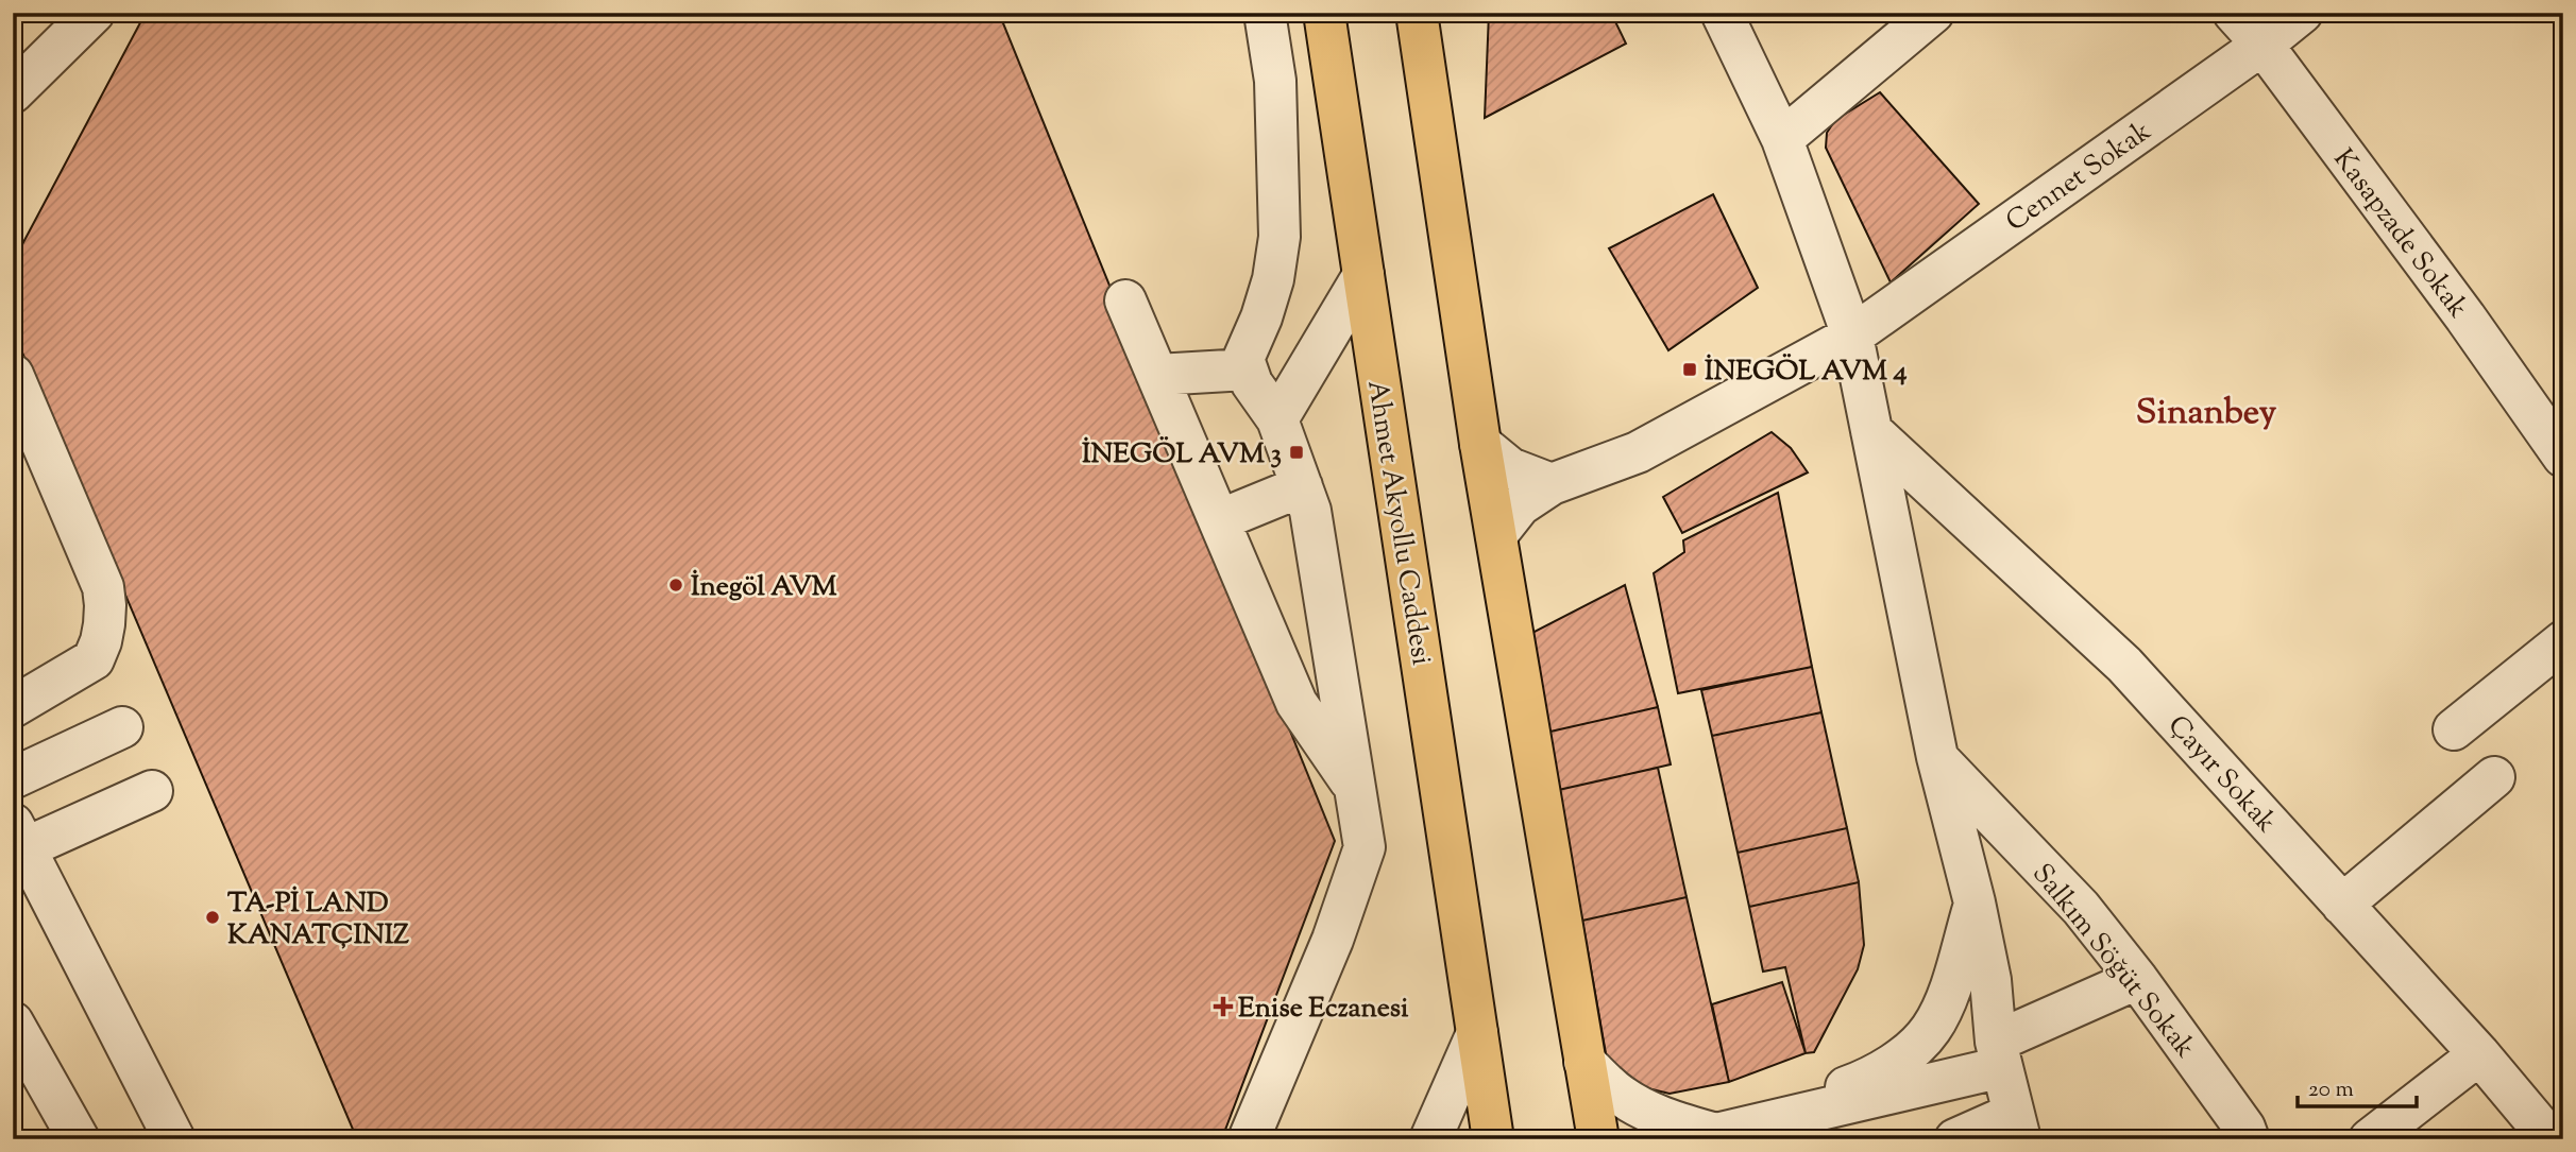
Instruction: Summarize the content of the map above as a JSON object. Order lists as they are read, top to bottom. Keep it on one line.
{"streets":{"main road":["Ahmet Akyollu Caddesi"],"street":["Cennet Sokak","Kasapzade Sokak","Çayır Sokak","Salkım Söğüt Sokak"]},"crossings":[["Cennet Sokak","Kasapzade Sokak"]],"districts":["Sinanbey"],"places":{"transit":["İNEGÖL AVM 4","İNEGÖL AVM 3"],"other":["İnegöl AVM","TA-Pİ LAND KANATÇINIZ"],"health":["Enise Eczanesi"]},"scale_bar":"20 m"}
